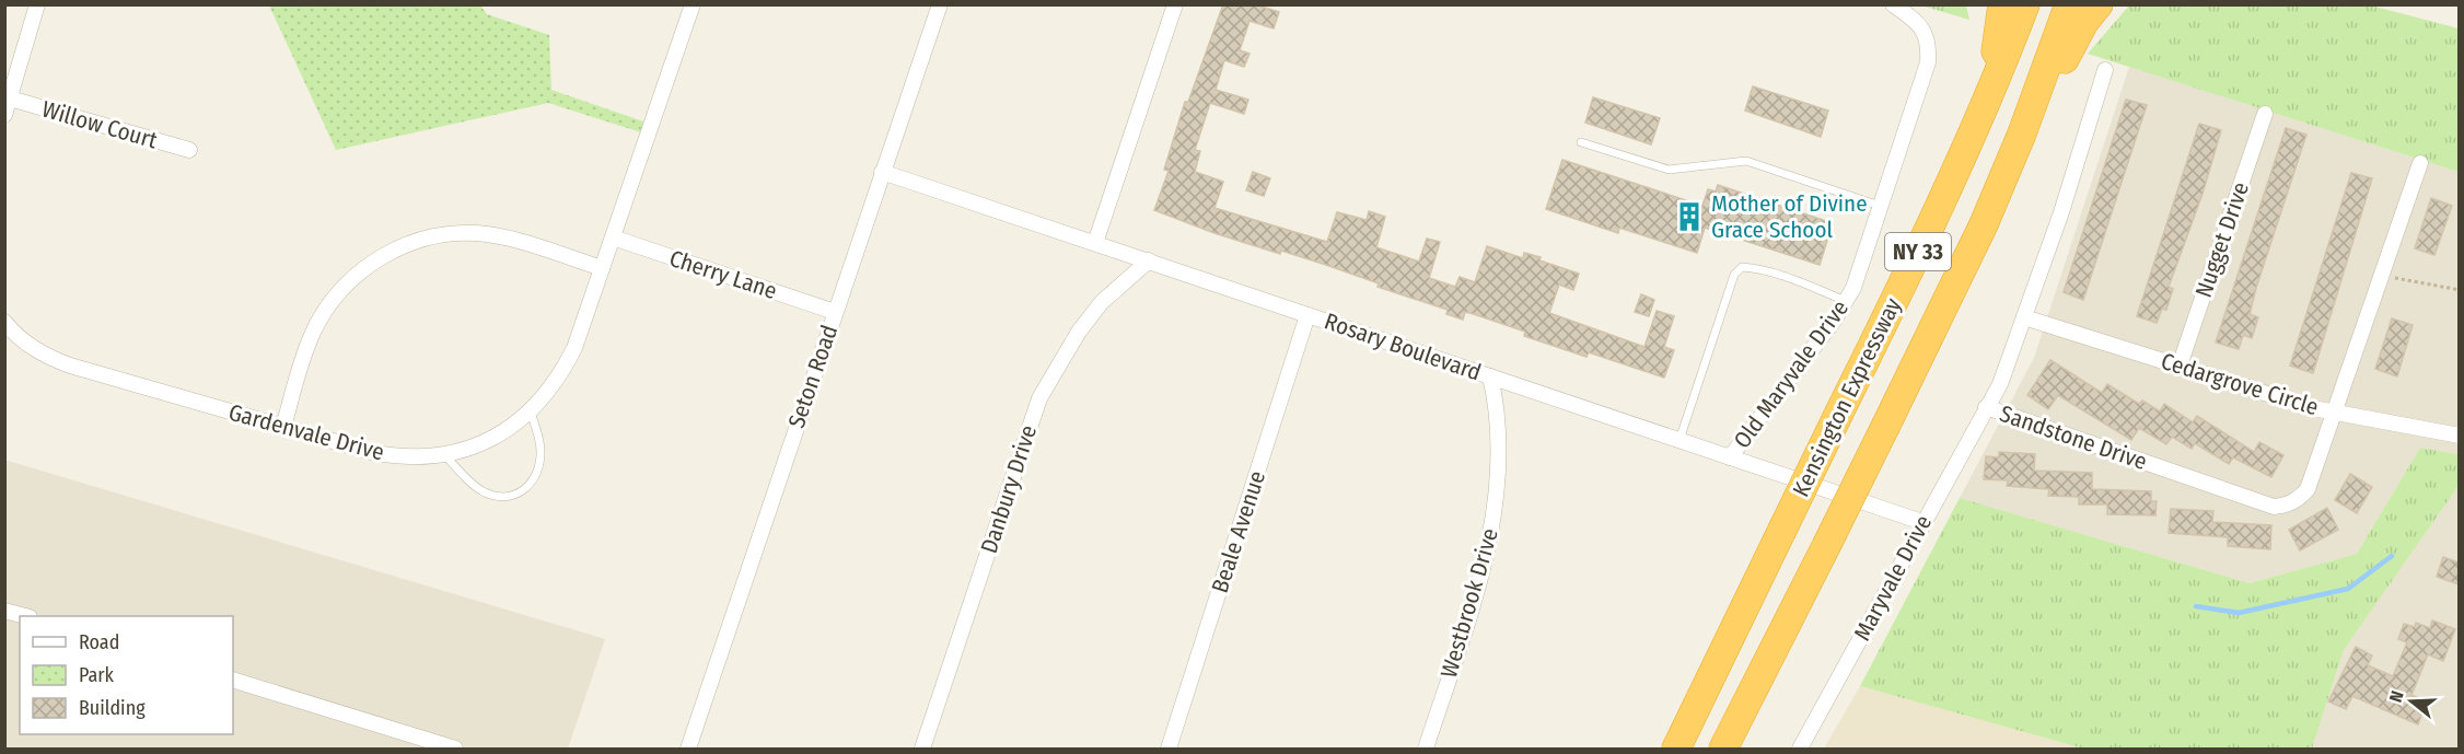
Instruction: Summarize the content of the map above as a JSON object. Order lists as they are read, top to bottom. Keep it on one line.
{"streets":{"highway":["NY 33","Kensington Expressway"],"street":["Willow Court","Nugget Drive","Cherry Lane","Rosary Boulevard","Old Maryvale Drive","Seton Road","Cedargrove Circle","Gardenvale Drive","Sandstone Drive","Danbury Drive","Beale Avenue","Maryvale Drive","Westbrook Drive"]},"crossings":[["Nugget Drive","Cedargrove Circle"],["Cherry Lane","Seton Road"],["Cherry Lane","Gardenvale Drive"],["Rosary Boulevard","Old Maryvale Drive"],["Rosary Boulevard","Seton Road"],["Rosary Boulevard","Danbury Drive"],["Rosary Boulevard","Beale Avenue"],["Rosary Boulevard","Maryvale Drive"],["Rosary Boulevard","Westbrook Drive"],["Cedargrove Circle","Sandstone Drive"],["Sandstone Drive","Maryvale Drive"]],"places":{"building":["Mother of Divine Grace School"]},"legend":["Road","Park","Building"],"north":"left"}
